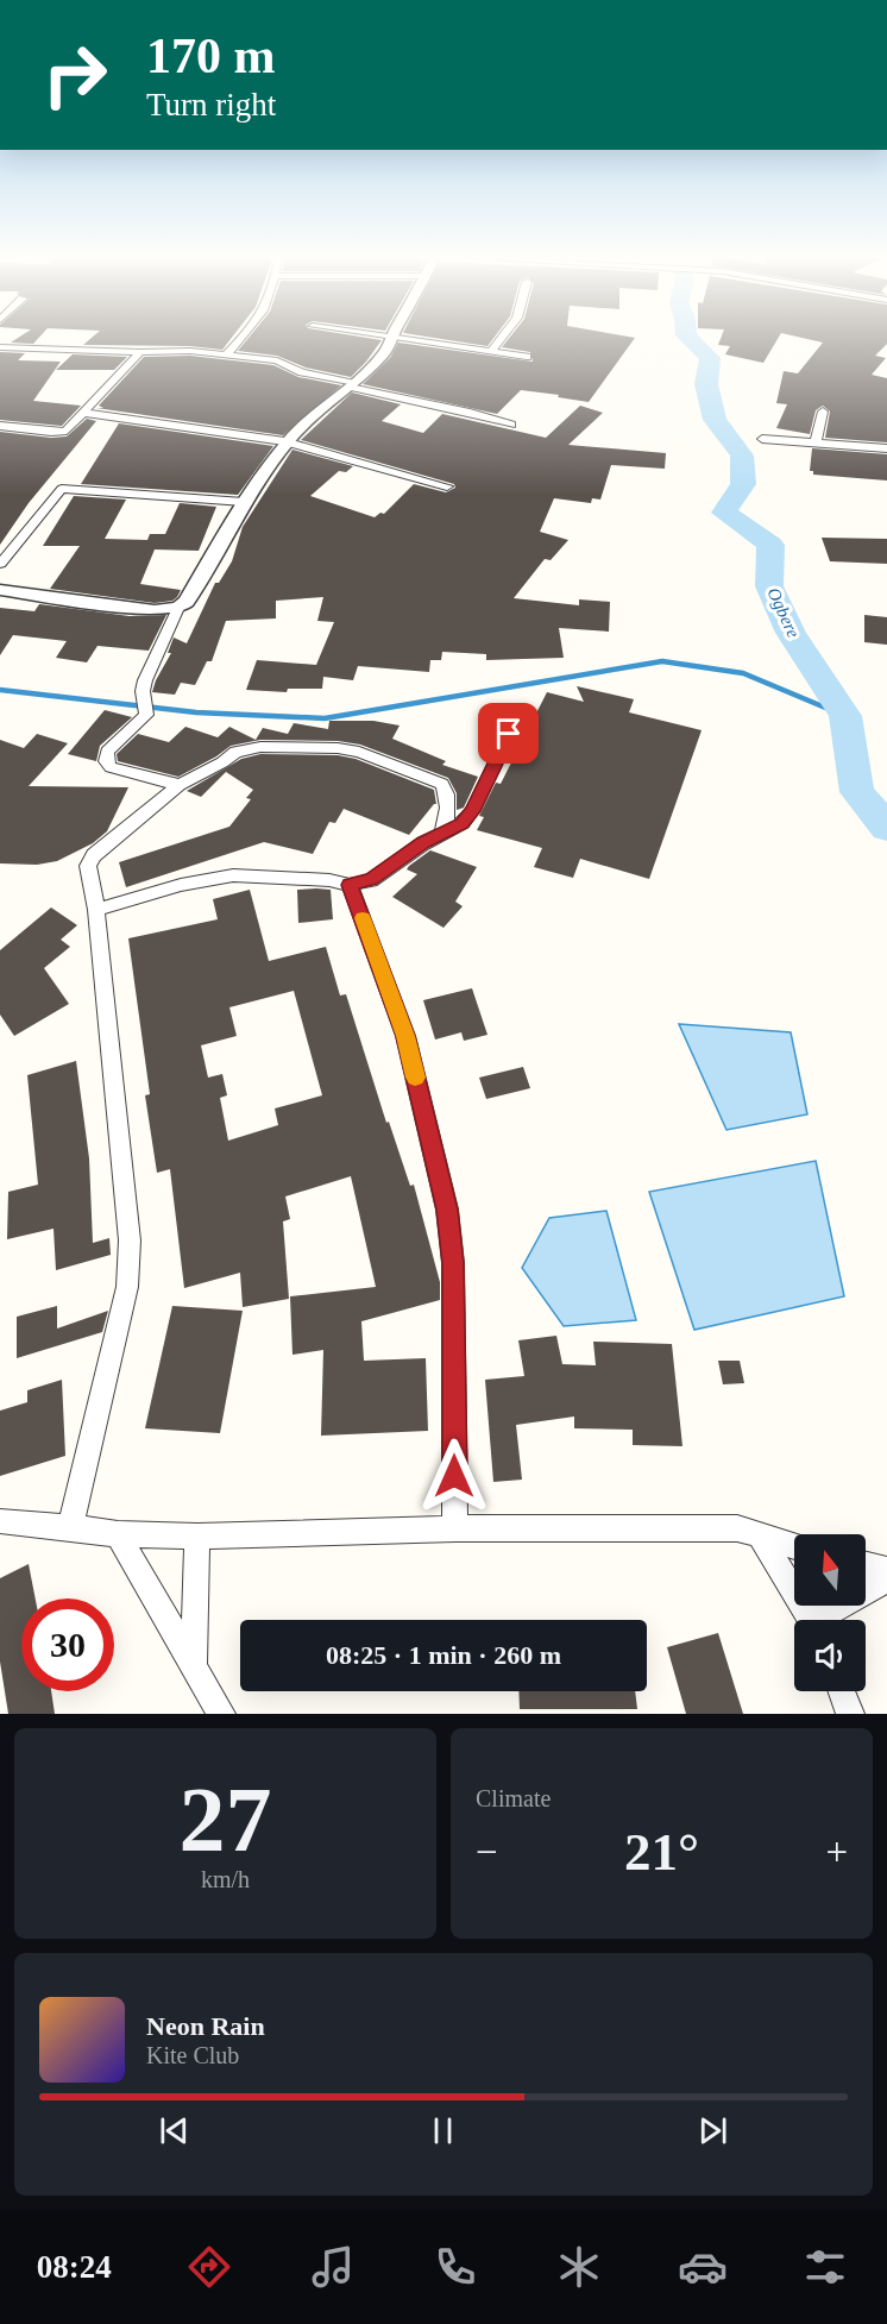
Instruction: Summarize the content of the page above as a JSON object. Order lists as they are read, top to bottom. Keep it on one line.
{"water":["Ogbere"],"north":"top","page":{"turn":["170 m","Turn right"],"limit":"30","trip":"08:25 · 1 min · 260 m","tile":[["27","km/h"],"Climate"],"heat":["−","21°","+"],"song":["Neon Rain","Kite Club"],"tabs":"08:24"}}
